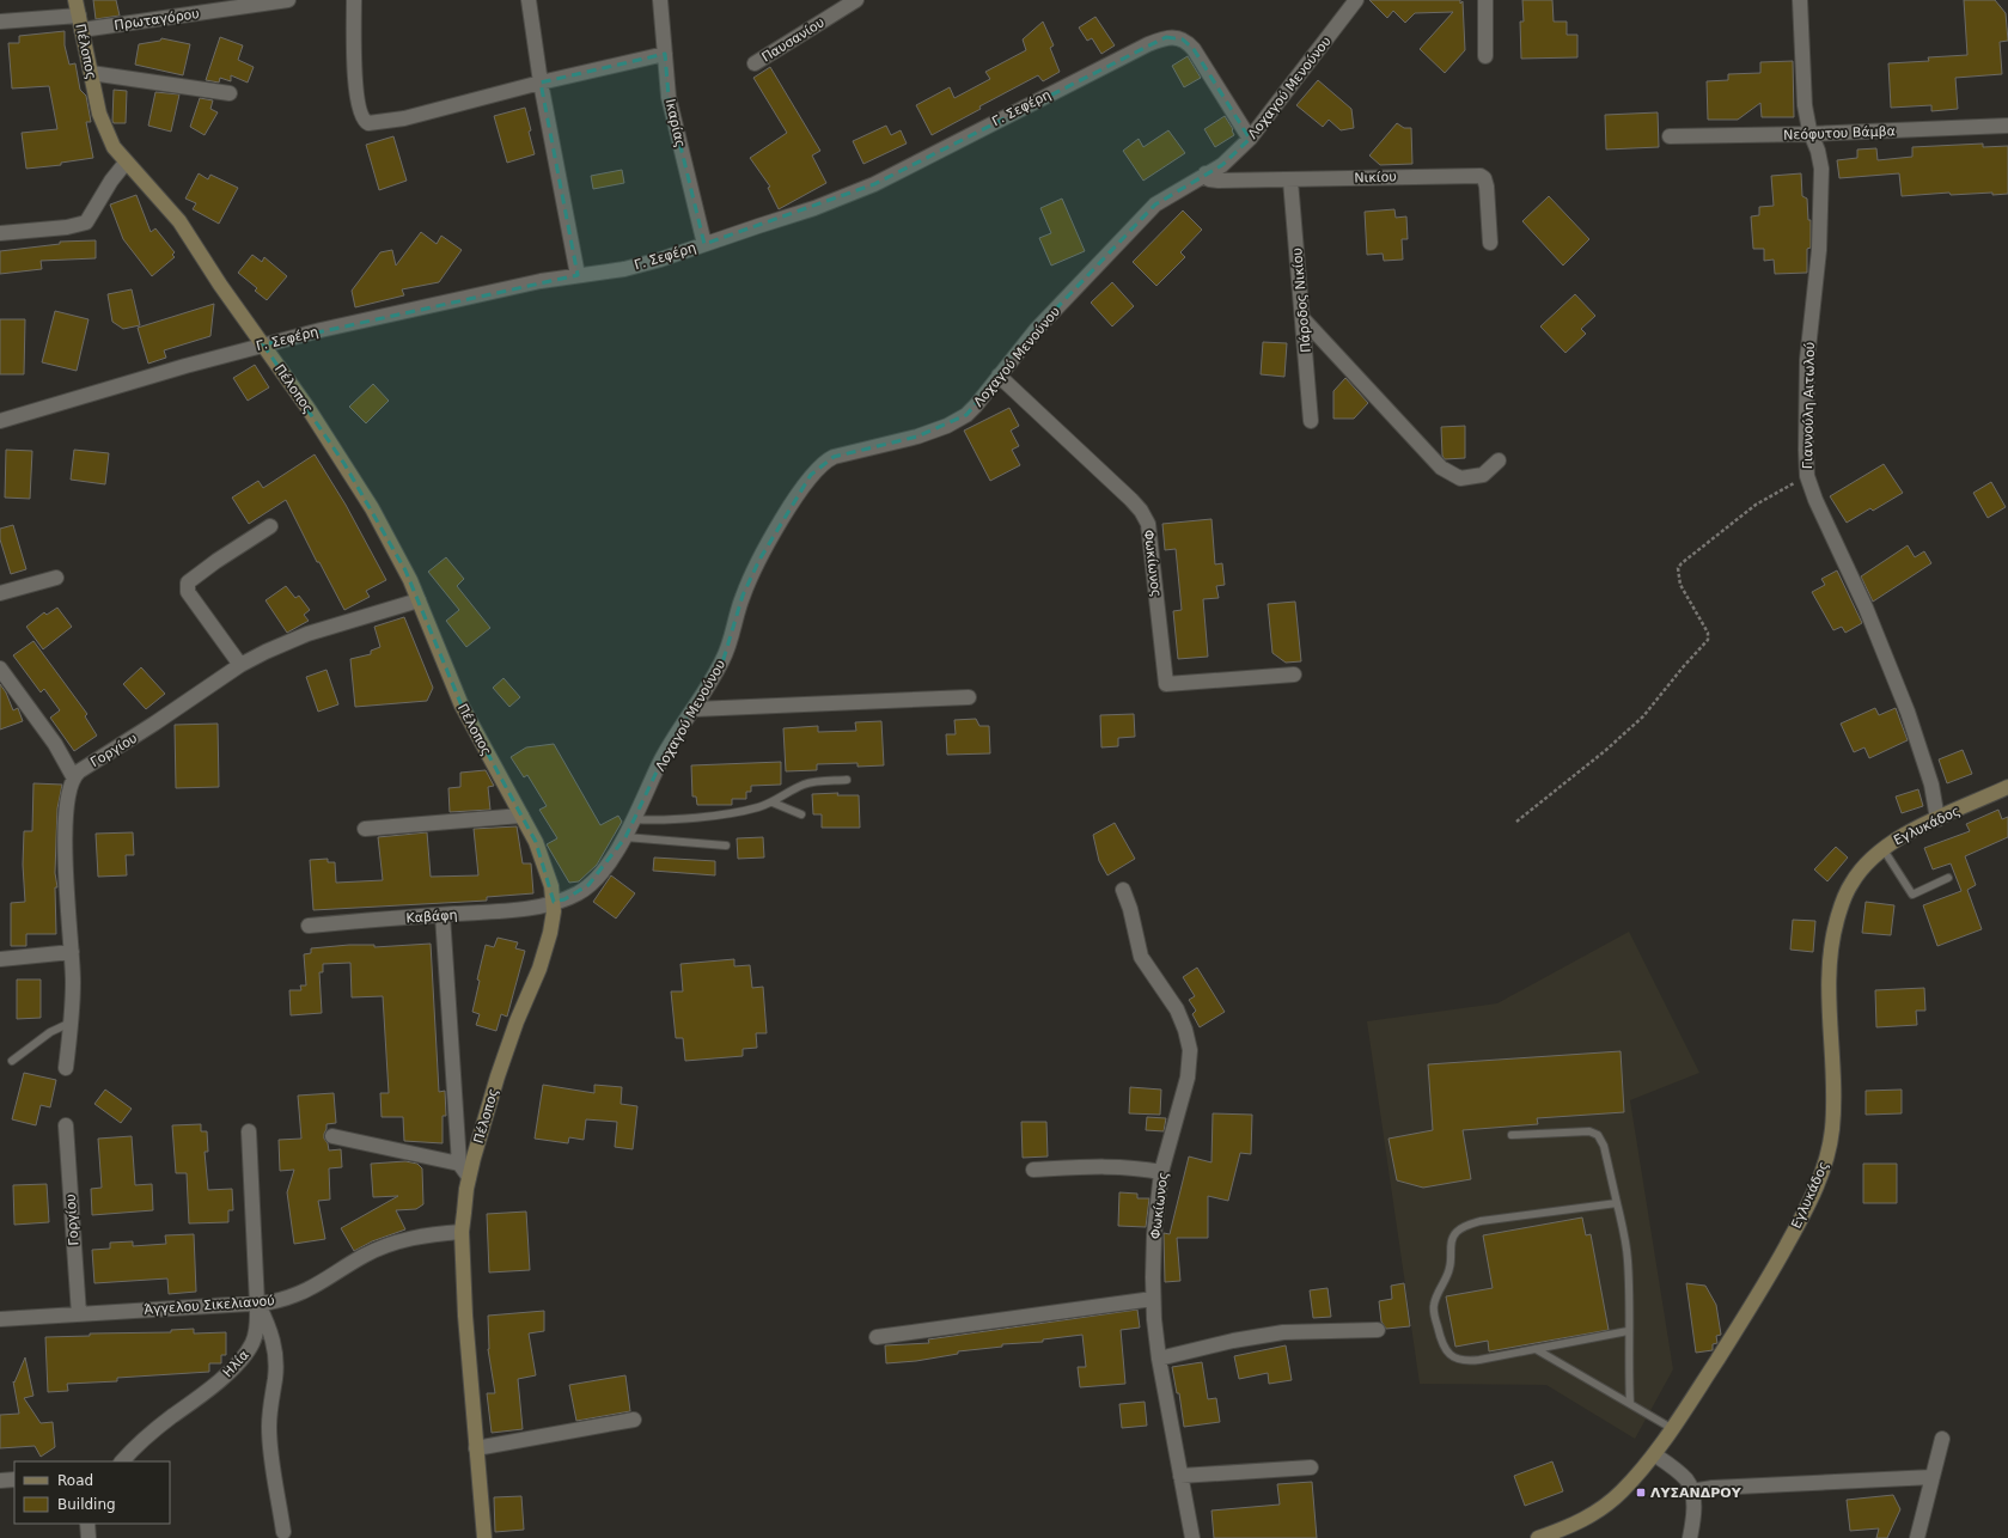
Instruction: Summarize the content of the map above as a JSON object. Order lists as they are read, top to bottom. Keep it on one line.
{"streets":{"street":["Πρωταγόρου","Παυσανίου","Πέλοπος","Λοχαγού Μενούνου","Γ. Σεφέρη","Ικαρίας","Νεόφυτου Βάμβα","Νικίου","Πάροδος Νικίου","Γιαννούλη Αιτωλού","Φωκίωνος","Γοργίου","Εγλυκάδος","Καβάφη","Άγγελου Σικελιανού","Ηλία"]},"crossings":[["Πρωταγόρου","Πέλοπος"],["Πέλοπος","Λοχαγού Μενούνου"],["Πέλοπος","Γ. Σεφέρη"],["Πέλοπος","Γοργίου"],["Πέλοπος","Καβάφη"],["Πέλοπος","Άγγελου Σικελιανού"],["Λοχαγού Μενούνου","Γ. Σεφέρη"],["Λοχαγού Μενούνου","Νικίου"],["Λοχαγού Μενούνου","Φωκίωνος"],["Λοχαγού Μενούνου","Καβάφη"],["Γ. Σεφέρη","Ικαρίας"],["Νεόφυτου Βάμβα","Γιαννούλη Αιτωλού"],["Νικίου","Πάροδος Νικίου"],["Γιαννούλη Αιτωλού","Εγλυκάδος"],["Γοργίου","Άγγελου Σικελιανού"],["Άγγελου Σικελιανού","Ηλία"]],"places":{"transit":["ΛΥΣΑΝΔΡΟΥ"]},"legend":["Road","Building"]}
